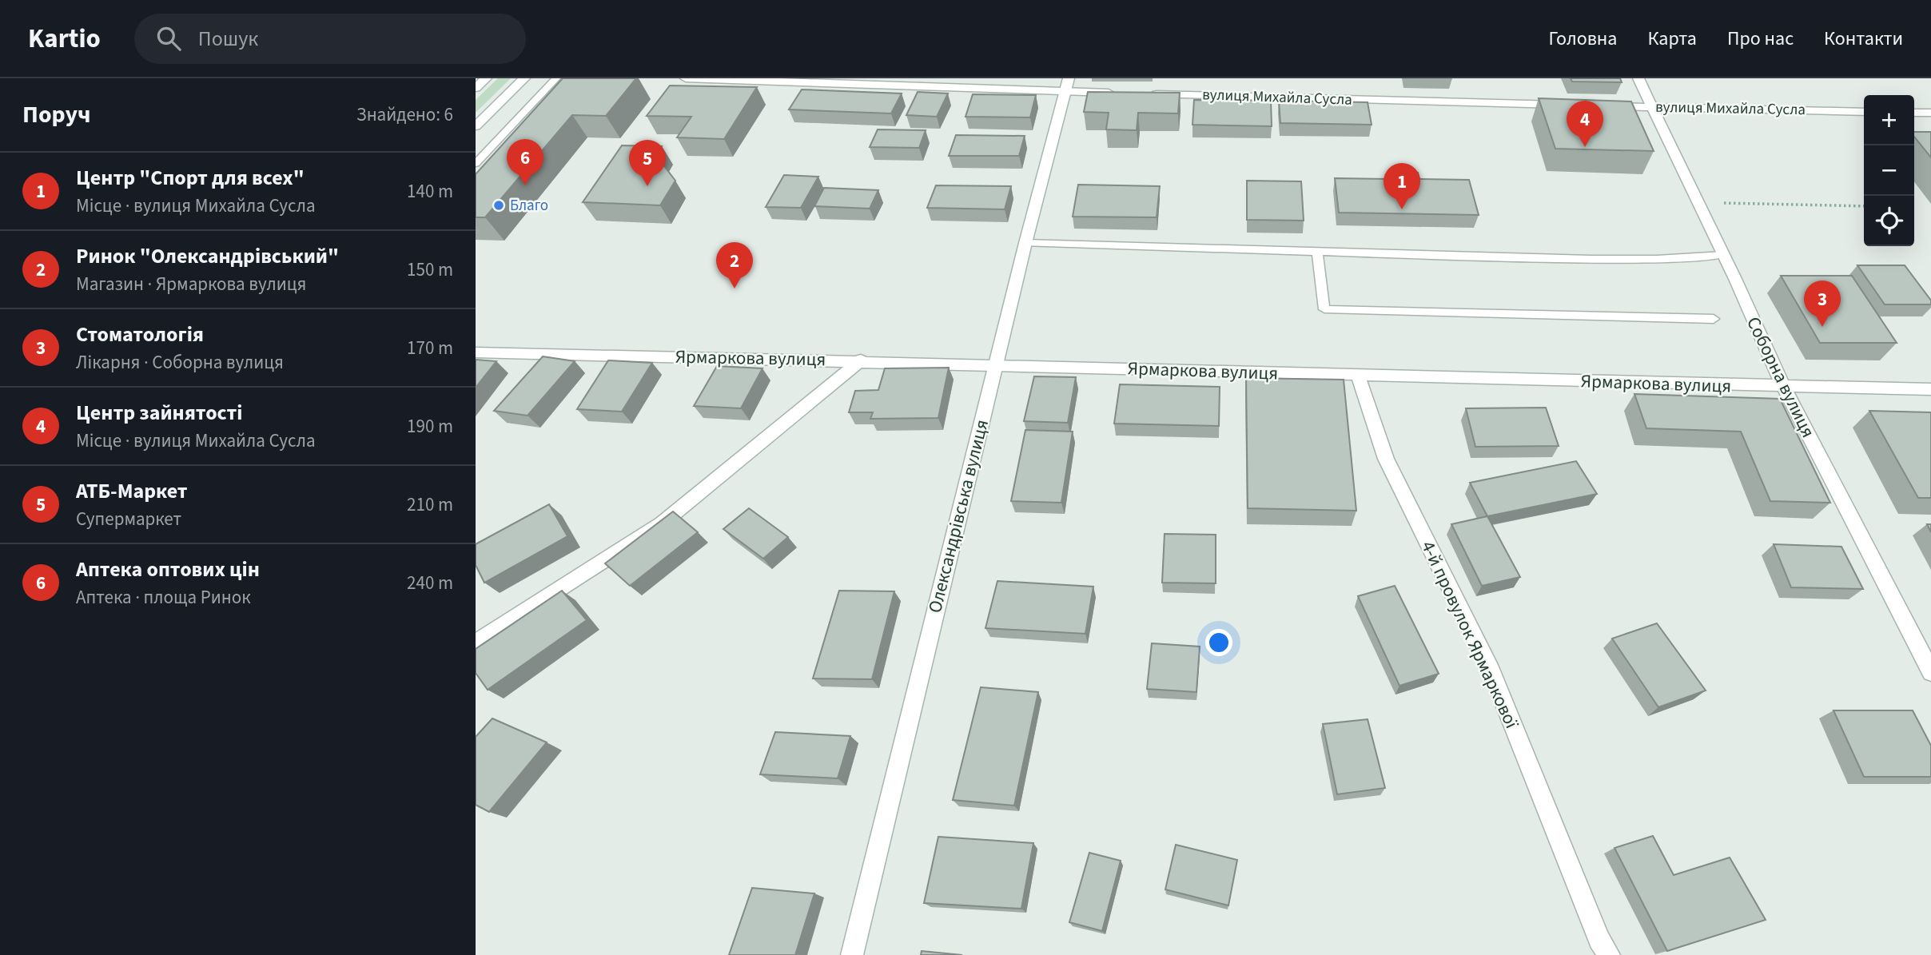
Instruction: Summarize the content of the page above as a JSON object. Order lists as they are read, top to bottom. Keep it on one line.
{"streets":{"street":["вулиця Михайла Сусла","Ярмаркова вулиця","Соборна вулиця","Олександрівська вулиця","4-й провулок Ярмаркової"]},"crossings":[["вулиця Михайла Сусла","Соборна вулиця"],["Ярмаркова вулиця","Соборна вулиця"],["Ярмаркова вулиця","Олександрівська вулиця"],["Ярмаркова вулиця","4-й провулок Ярмаркової"]],"places":["Благо"],"page":{"header":"Kartio","search":"Пошук","nav":["Головна","Карта","Про нас","Контакти"],"heading":["Поруч","Знайдено: 6"],"map_buttons":["+","−"],"pins":["4","6","5","1","2","3"],"list":[{"mark":"1","name":"Центр \"Спорт для всех\"","note":"Місце · вулиця Михайла Сусла","value":"140 m"},{"mark":"2","name":"Ринок \"Олександрівський\"","note":"Магазин · Ярмаркова вулиця","value":"150 m"},{"mark":"3","name":"Стоматологія","note":"Лікарня · Соборна вулиця","value":"170 m"},{"mark":"4","name":"Центр зайнятості","note":"Місце · вулиця Михайла Сусла","value":"190 m"},{"mark":"5","name":"АТБ-Маркет","note":"Супермаркет","value":"210 m"},{"mark":"6","name":"Аптека оптових цін","note":"Аптека · площа Ринок","value":"240 m"}]}}
